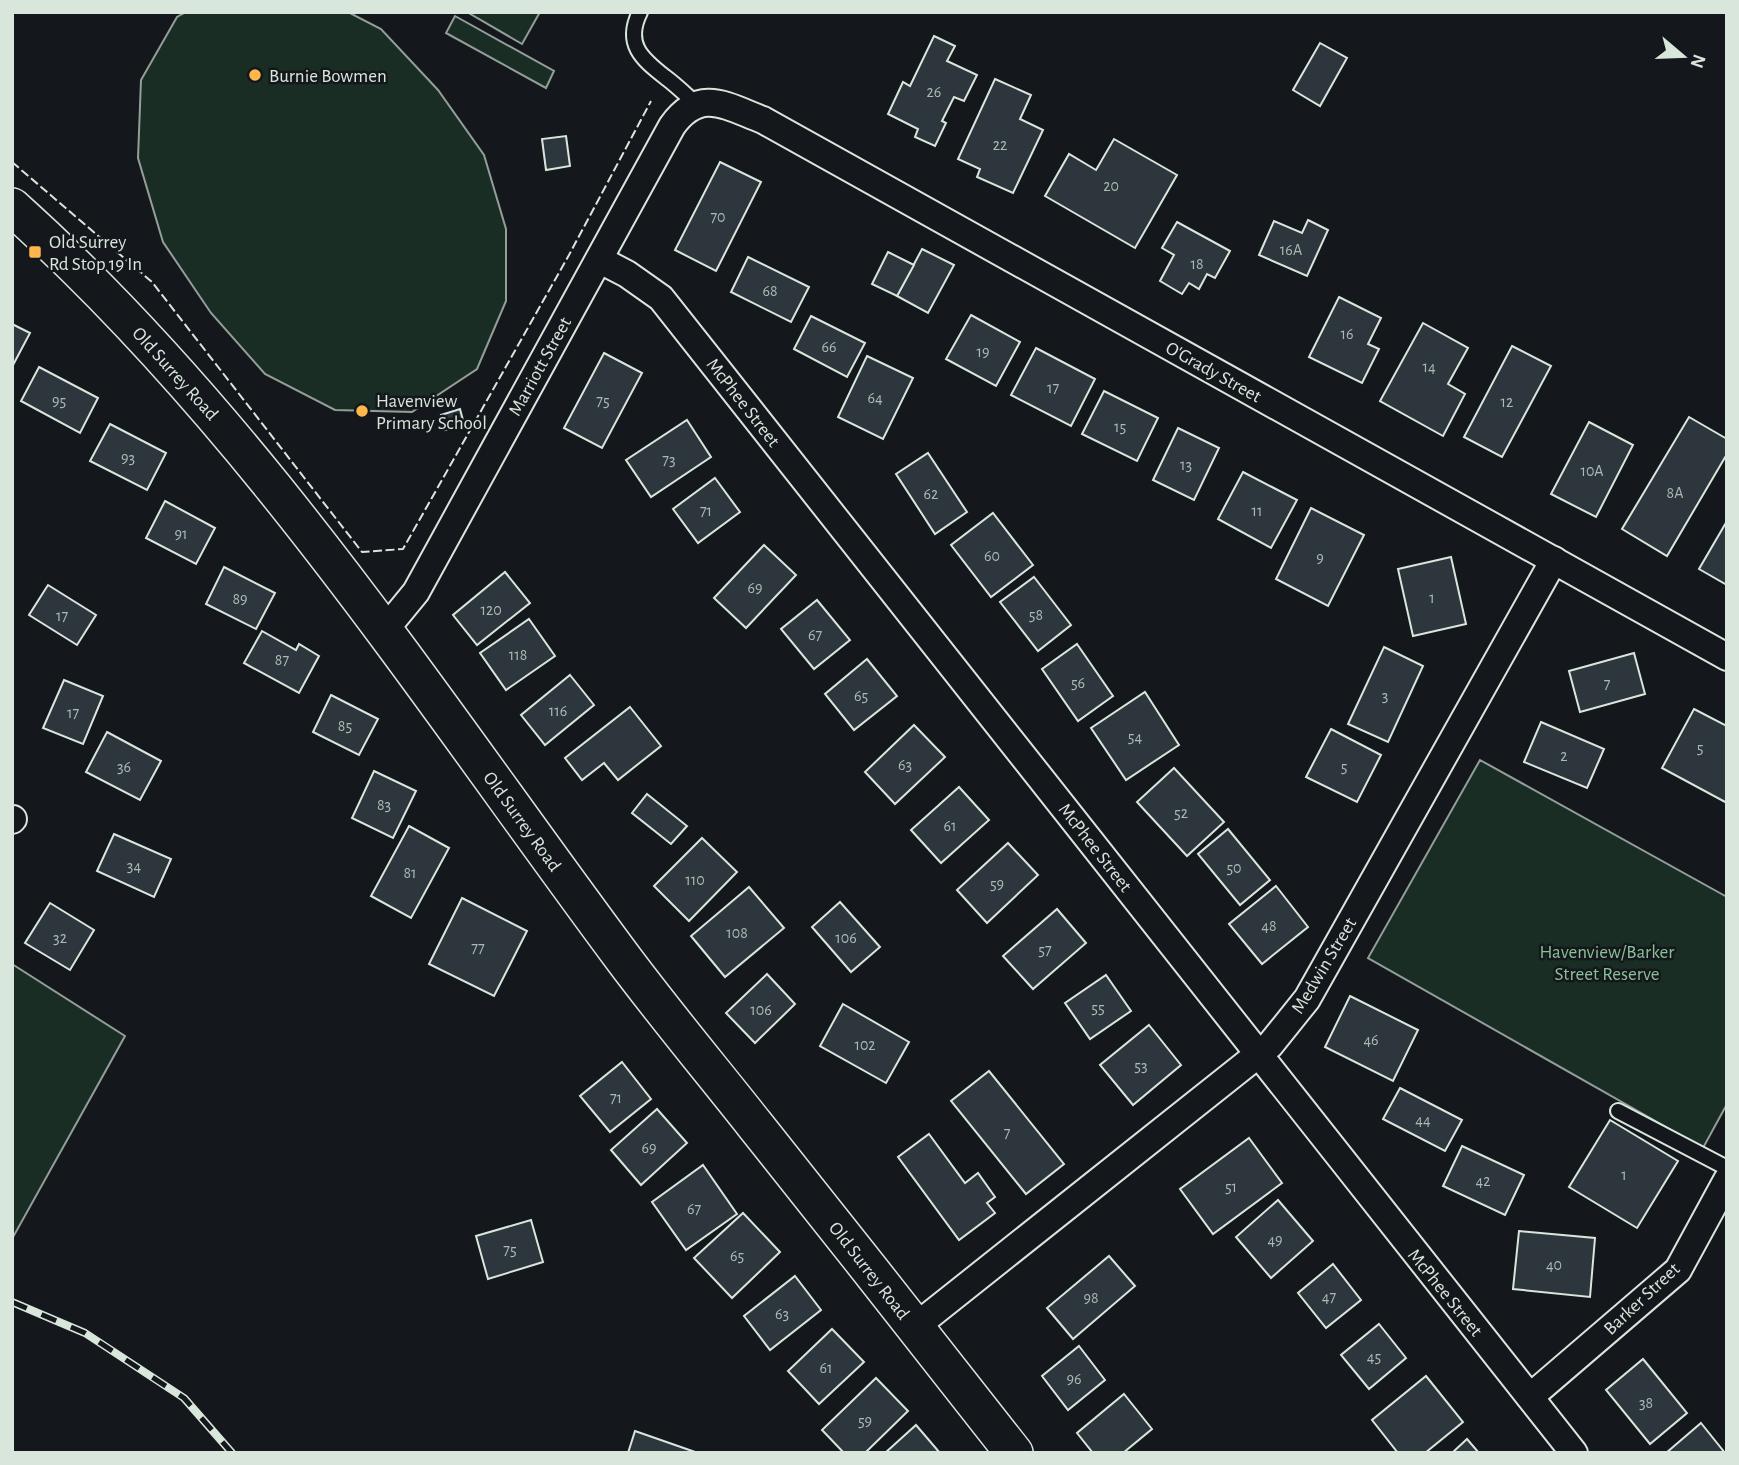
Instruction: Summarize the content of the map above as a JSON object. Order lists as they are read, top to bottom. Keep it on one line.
{"streets":{"main road":["Old Surrey Road"],"street":["Marriott Street","O'Grady Street","McPhee Street","Medwin Street","Barker Street"]},"crossings":[["Marriott Street","O'Grady Street"],["Marriott Street","Old Surrey Road"],["Marriott Street","McPhee Street"],["O'Grady Street","Medwin Street"],["Old Surrey Road","Medwin Street"],["McPhee Street","Medwin Street"],["McPhee Street","Barker Street"]],"parks":["Havenview/Barker Street Reserve"],"places":{"other":["Burnie Bowmen","Havenview Primary School"],"transit":["Old Surrey Rd Stop 19 In"]},"house_numbers":["26","22","20","70","16A","18","68","16","66","19","14","17","64","95","75","12","15","93","73","13","10A","8A","62","71","11","91","60","9","69","1","89","120","58","17","67","118","87","56","7","65","3","116","17","85","54","5","2","63","36","5","83","52","61","34","50","81","110","59","48","108","32","106","77","57","55","106","46","102","53","71","44","7","69","1","42","51","67","49","75","65","40","47","98","63","45","61","96","38","59"],"north":"right"}
